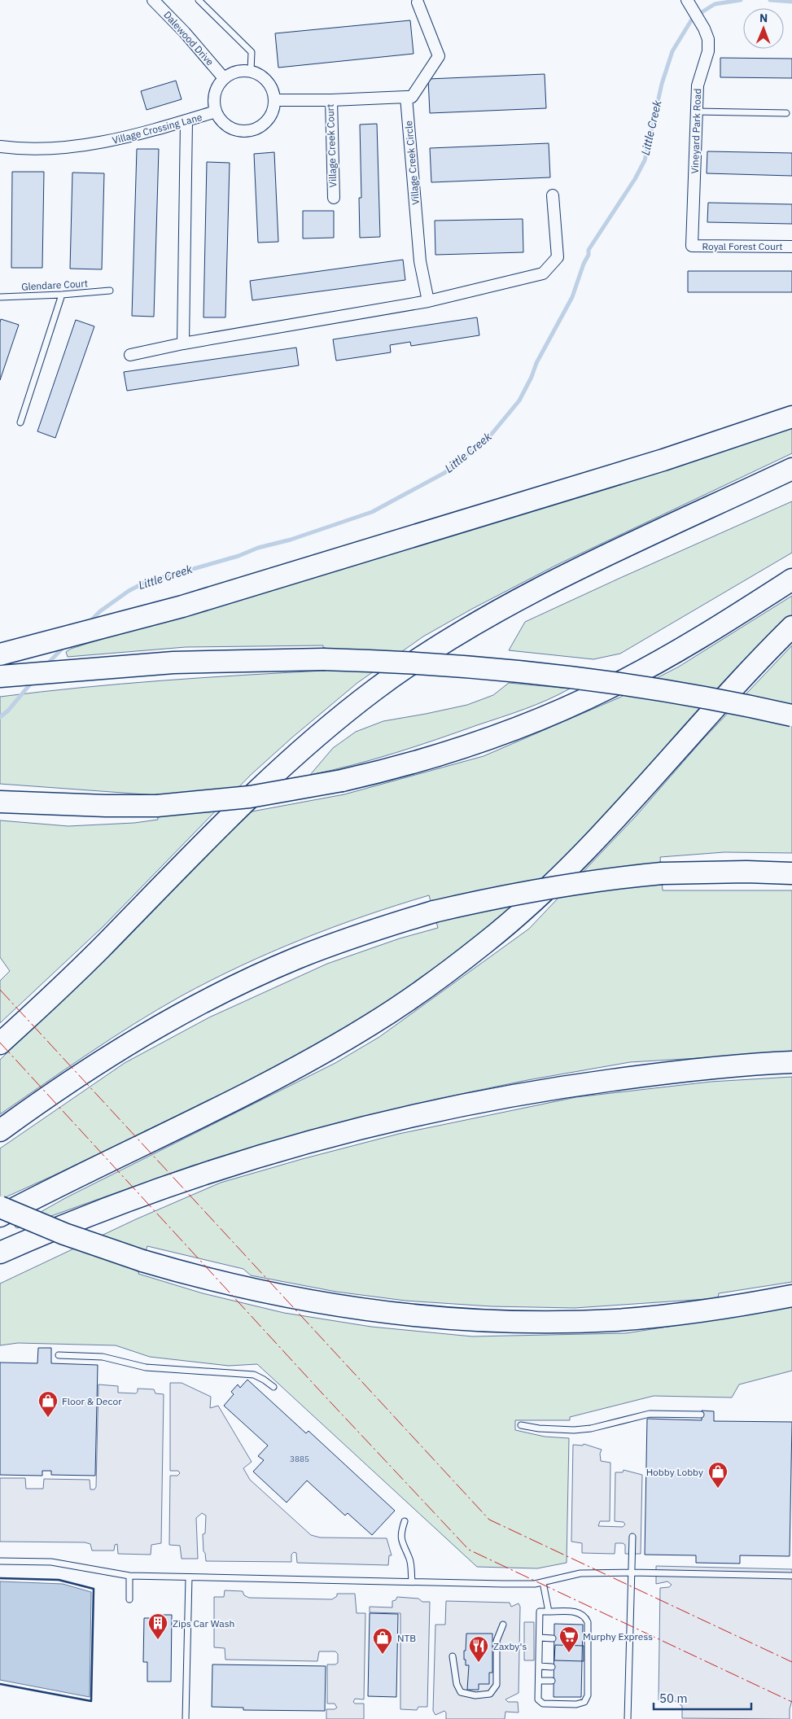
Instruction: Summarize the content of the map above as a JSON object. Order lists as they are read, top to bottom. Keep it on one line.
{"streets":{"street":["Dalewood Drive","Village Crossing Lane","Vineyard Park Road","Village Creek Court","Village Creek Circle","Royal Forest Court"],"lane":["Glendare Court"]},"crossings":[["Dalewood Drive","Village Crossing Lane"],["Dalewood Drive","Village Creek Court"],["Village Crossing Lane","Village Creek Court"],["Vineyard Park Road","Royal Forest Court"]],"water":["Little Creek"],"places":{"shop":["Floor & Decor","Hobby Lobby","NTB"],"building":["Zips Car Wash"],"supermarket":["Murphy Express"],"restaurant":["Zaxby's"]},"house_numbers":["3885"],"scale_bar":"50 m","north":"top"}
